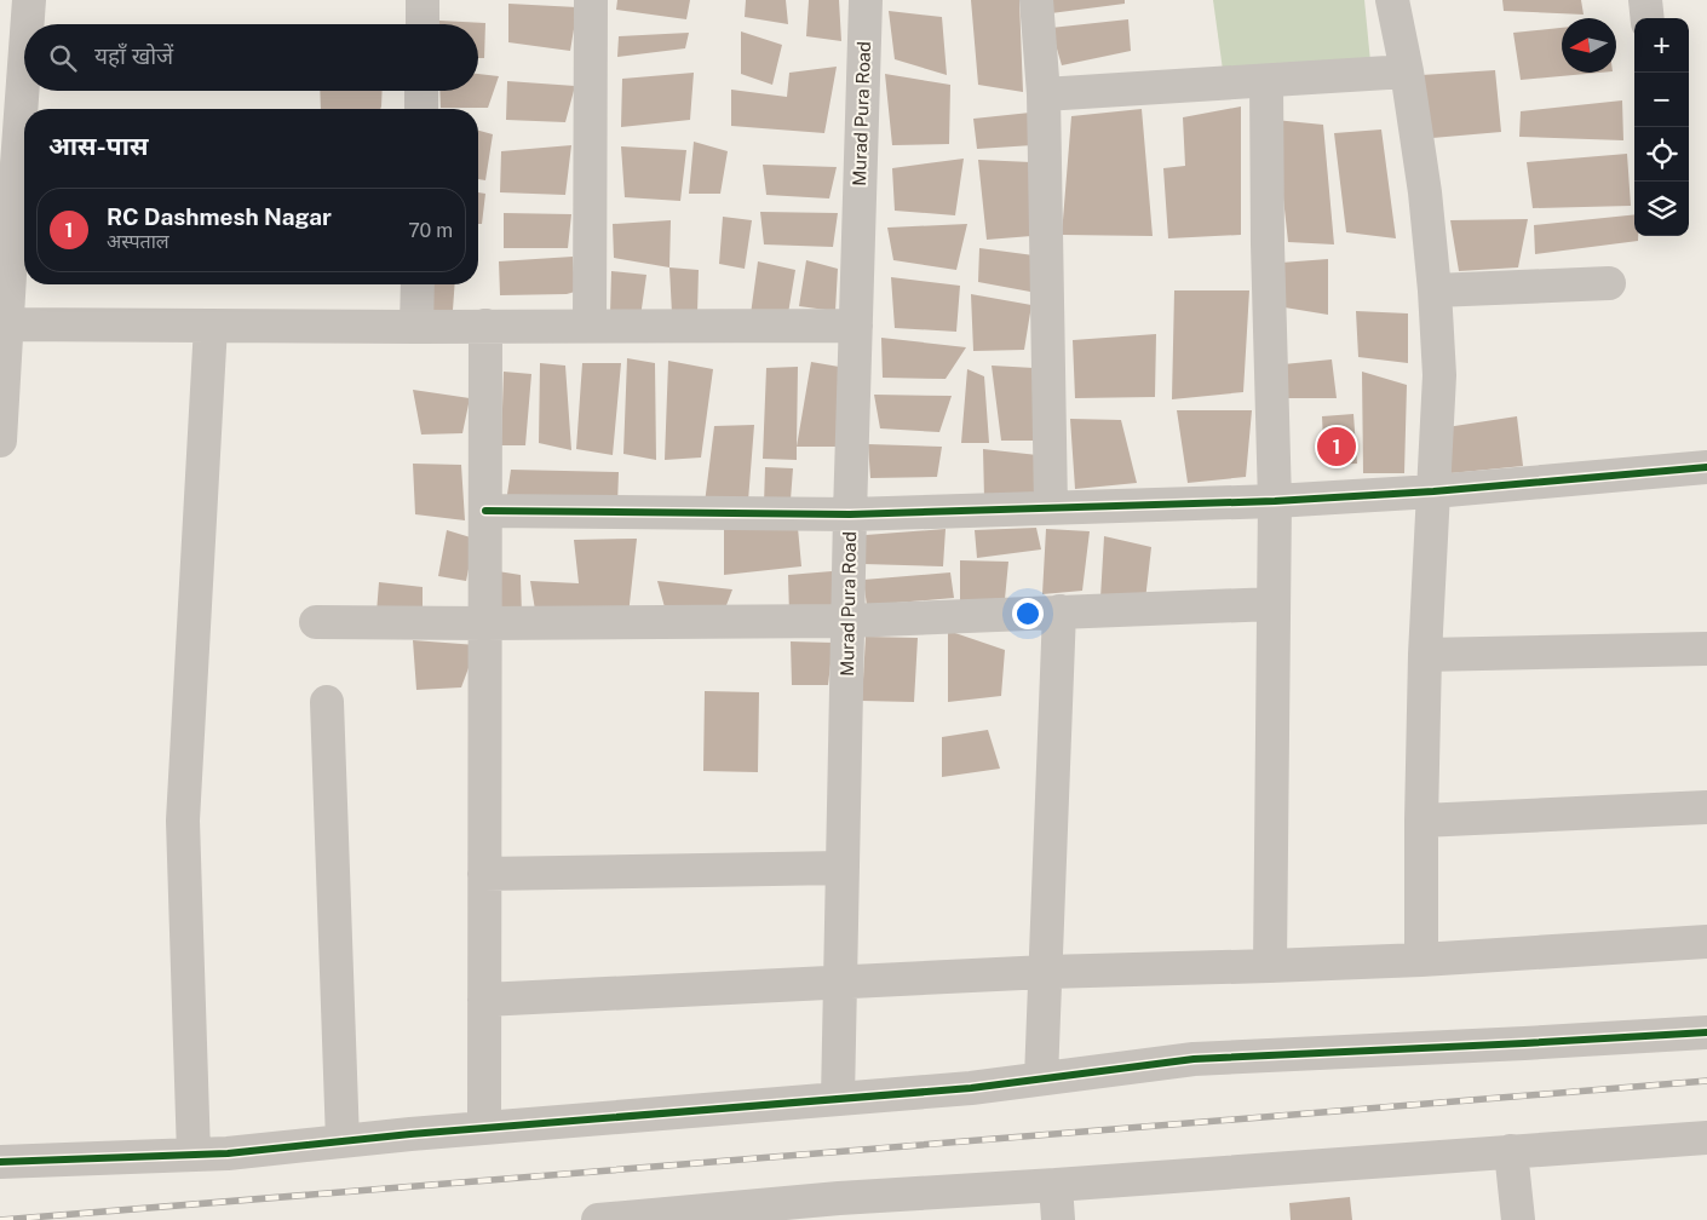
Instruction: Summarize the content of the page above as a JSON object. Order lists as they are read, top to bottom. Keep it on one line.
{"streets":{"street":["Murad Pura Road"]},"north":"left","page":{"map_buttons":["+","−"],"search":"यहाँ खोजें","heading":"आस-पास","list":[{"mark":"1","name":"RC Dashmesh Nagar","note":"अस्पताल","value":"70 m"}],"pins":"1"}}
